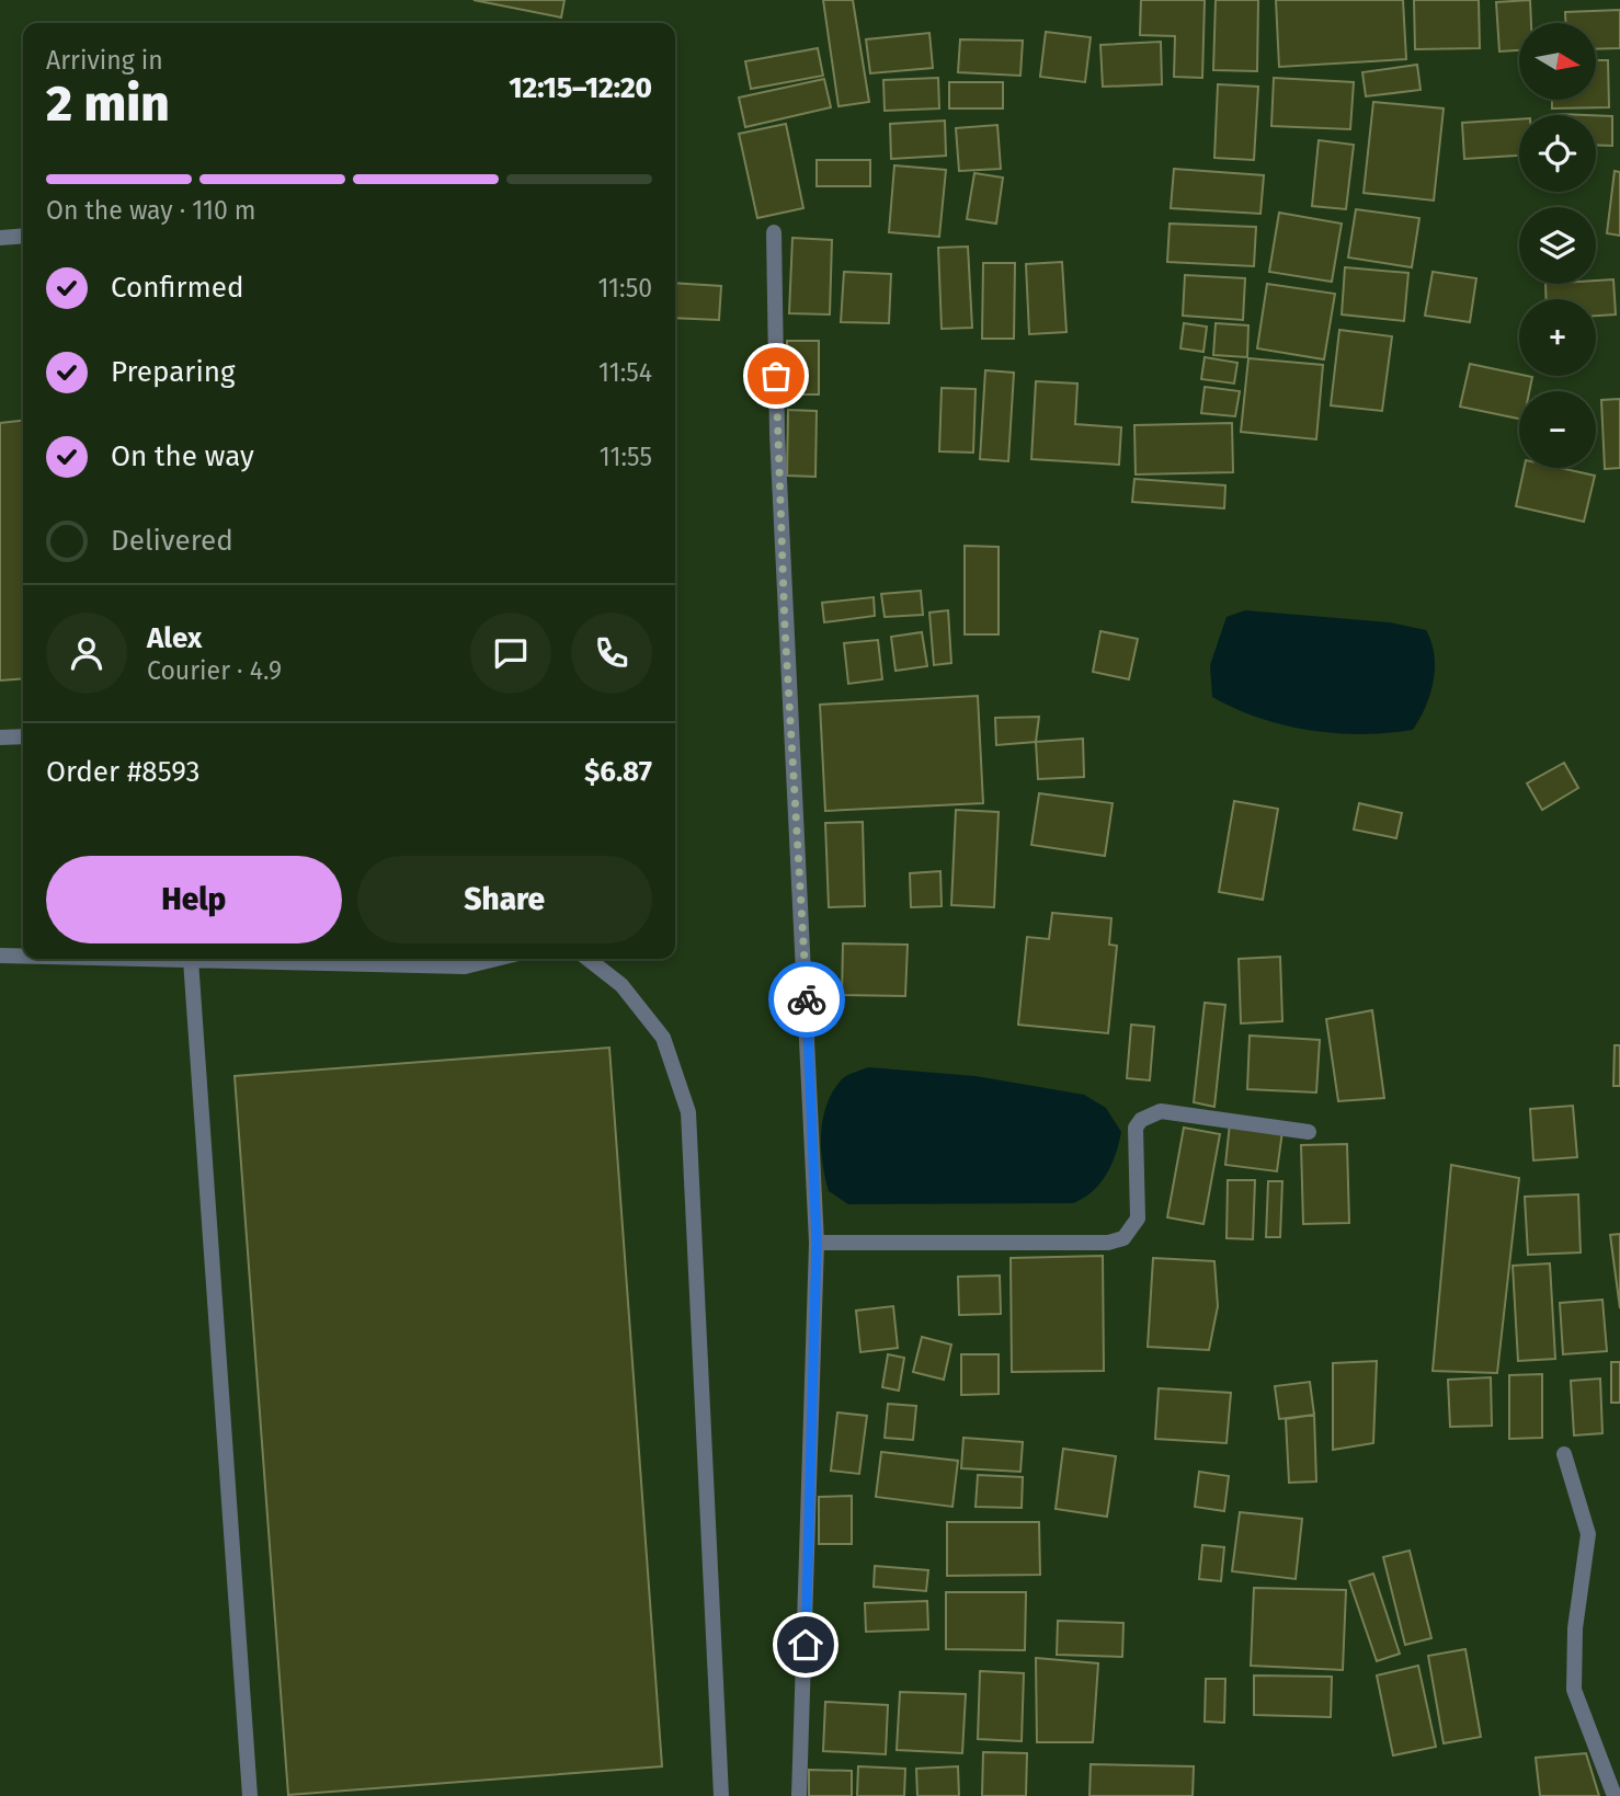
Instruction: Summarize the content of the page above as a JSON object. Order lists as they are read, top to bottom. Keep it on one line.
{"north":"right","page":{"map_buttons":["+","−"],"heading":["2 min","Arriving in","12:15–12:20"],"panel":["Alex","Courier · 4.9","Order #8593","$6.87"],"bar":"On the way · 110 m","list":[["Confirmed","11:50"],["Preparing","11:54"],["On the way","11:55"],"Delivered"],"buttons":["Help","Share"]}}
